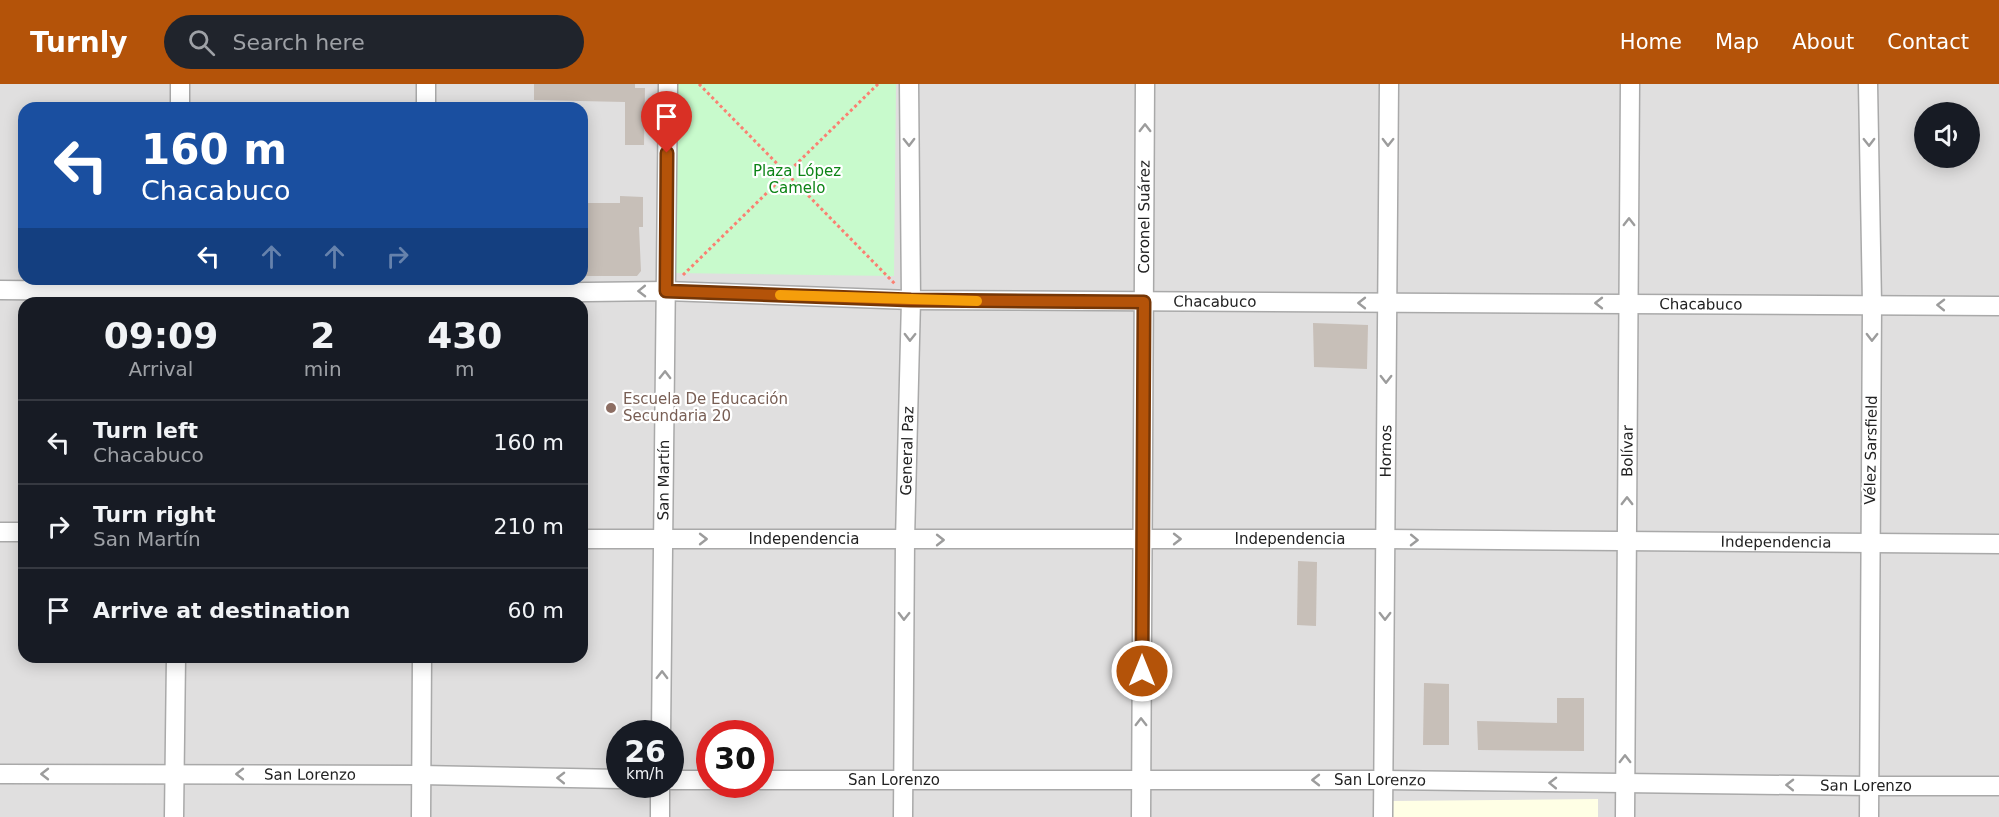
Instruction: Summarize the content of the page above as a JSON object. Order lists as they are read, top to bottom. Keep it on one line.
{"streets":{"street":["Coronel Suárez","Chacabuco","General Paz","Hornos","Bolívar","Vélez Sarsfield","San Martín","Independencia","San Lorenzo"]},"crossings":[["Coronel Suárez","Chacabuco"],["Coronel Suárez","Independencia"],["Coronel Suárez","San Lorenzo"],["Chacabuco","General Paz"],["Chacabuco","Hornos"],["Chacabuco","Bolívar"],["Chacabuco","Vélez Sarsfield"],["Chacabuco","San Martín"],["General Paz","Independencia"],["General Paz","San Lorenzo"],["Hornos","Independencia"],["Hornos","San Lorenzo"],["Bolívar","Independencia"],["Bolívar","San Lorenzo"],["Vélez Sarsfield","Independencia"],["Vélez Sarsfield","San Lorenzo"],["San Martín","Independencia"]],"one_way":["Coronel Suárez","Chacabuco","General Paz","Hornos","Bolívar","Vélez Sarsfield","San Martín","Independencia","San Lorenzo"],"parks":["Plaza López Camelo"],"places":["Escuela De Educación Secundaria 20"],"page":{"header":"Turnly","search":"Search here","nav":["Home","Map","About","Contact"],"turn":["160 m","Chacabuco"],"eta":["09:09","Arrival","2","min","430","m"],"list":[{"name":"Turn left","note":"Chacabuco","value":"160 m"},{"name":"Turn right","note":"San Martín","value":"210 m"},{"name":"Arrive at destination","value":"60 m"}],"speed":"26 km/h","limit":"30"}}
